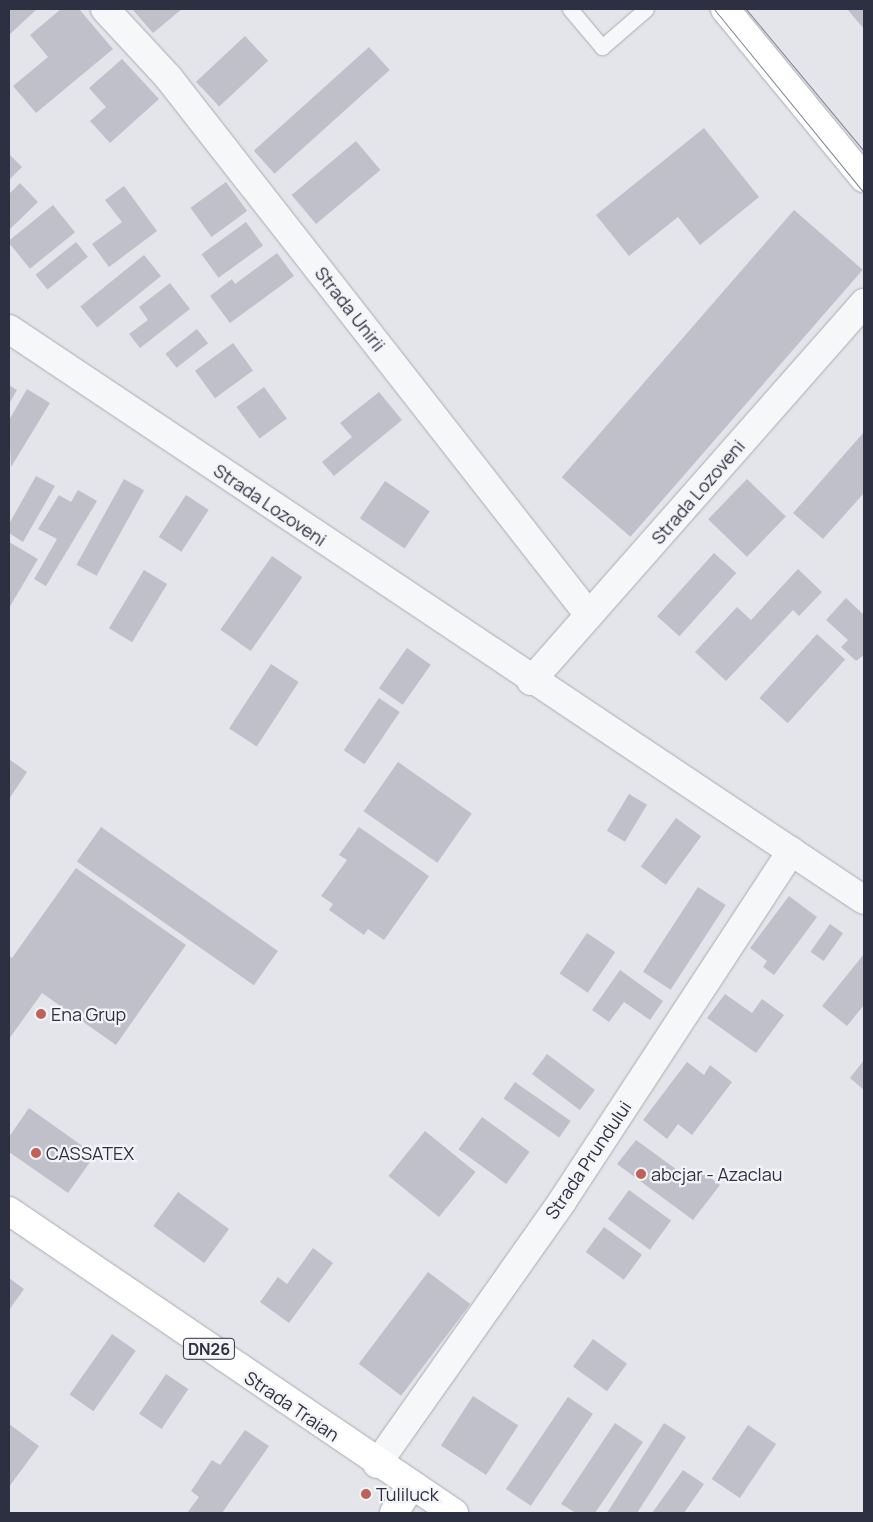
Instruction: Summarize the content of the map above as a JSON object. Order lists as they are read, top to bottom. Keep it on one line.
{"streets":{"main road":["DN26","Strada Traian"],"street":["Strada Unirii","Strada Lozoveni","Strada Prundului"]},"crossings":[["Strada Unirii","Strada Lozoveni"],["Strada Lozoveni","Strada Prundului"],["Strada Prundului","Strada Traian"]],"places":["Ena Grup","CASSATEX","abcjar - Azaclau","Tuliluck"]}
